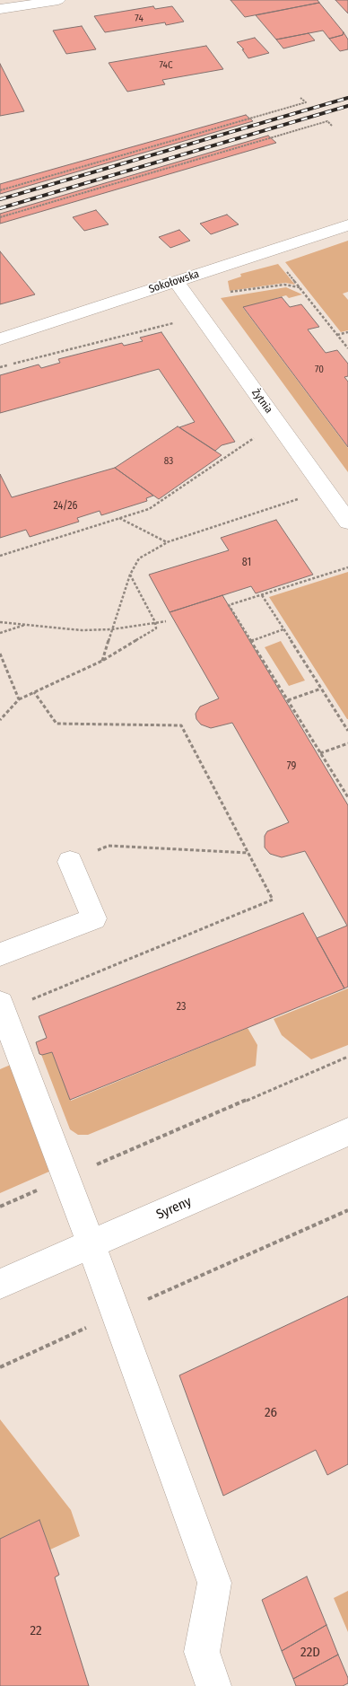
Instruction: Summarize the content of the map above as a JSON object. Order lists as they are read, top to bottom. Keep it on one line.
{"streets":{"street":["Sokołowska","Żytnia","Syreny"]},"crossings":[["Sokołowska","Żytnia"]],"house_numbers":["74","74C","70","83","24/26","81","79","23","26","22","22D"]}
